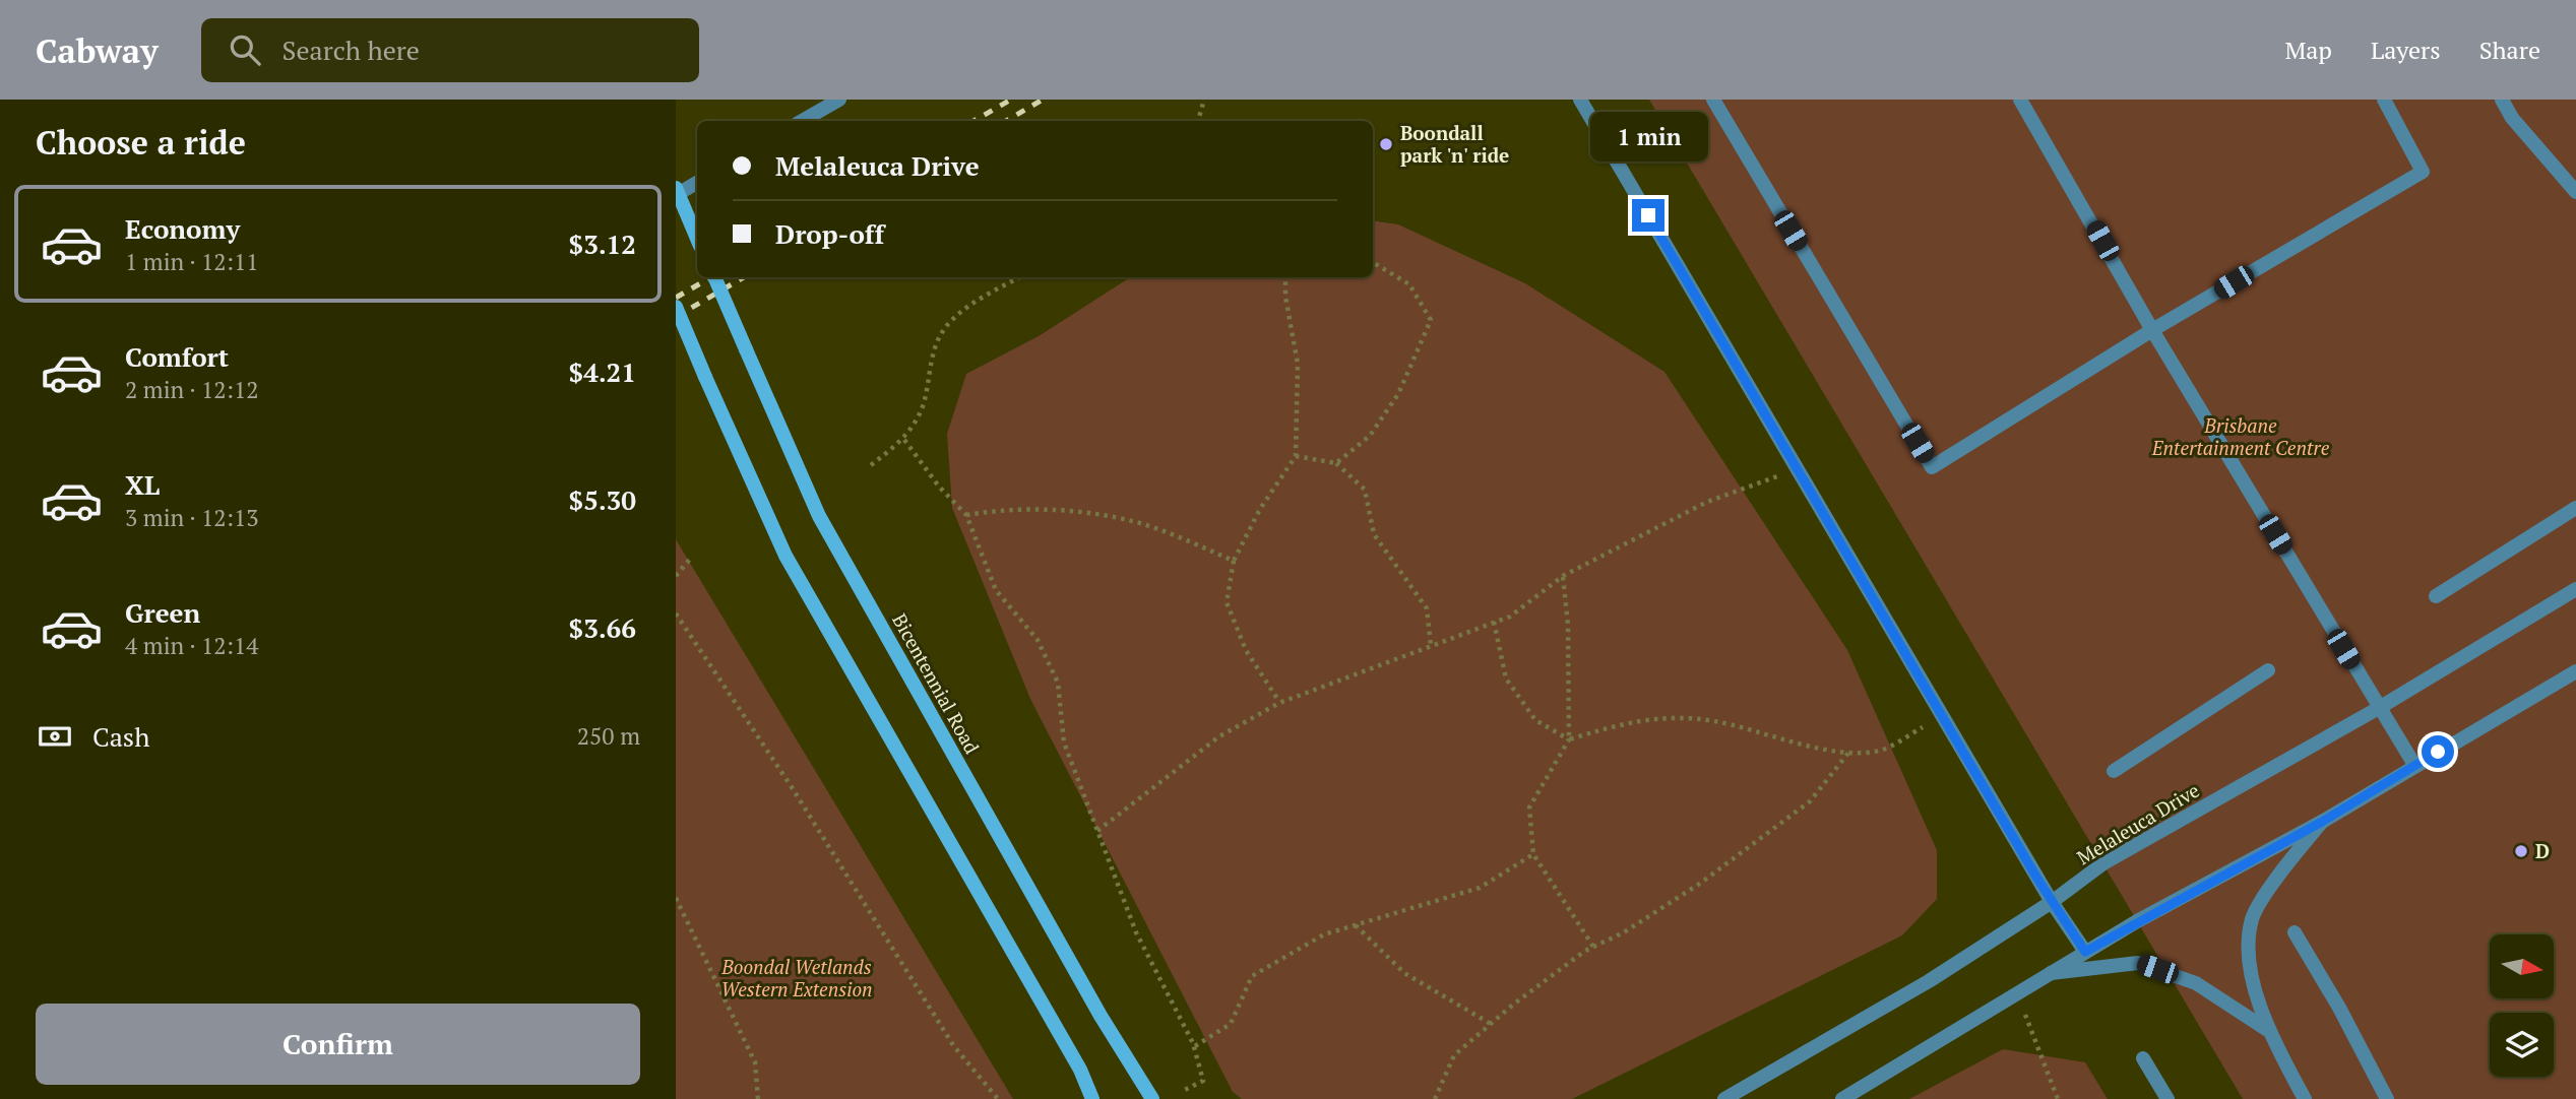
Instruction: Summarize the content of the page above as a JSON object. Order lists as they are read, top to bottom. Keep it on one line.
{"streets":{"main road":["Bicentennial Road"],"street":["Melaleuca Drive"]},"parks":["Brisbane Entertainment Centre","Boondal Wetlands Western Extension"],"places":["Boondall park 'n' ride","D"],"north":"right","page":{"header":"Cabway","search":"Search here","nav":["Map","Layers","Share"],"heading":"Choose a ride","bubble":"1 min","banner":["Melaleuca Drive","Drop-off"],"list":[{"name":"Economy","note":"1 min · 12:11","value":"$3.12"},{"name":"Comfort","note":"2 min · 12:12","value":"$4.21"},{"name":"XL","note":"3 min · 12:13","value":"$5.30"},{"name":"Green","note":"4 min · 12:14","value":"$3.66"}],"pay":["Cash","250 m"],"buttons":"Confirm"}}
